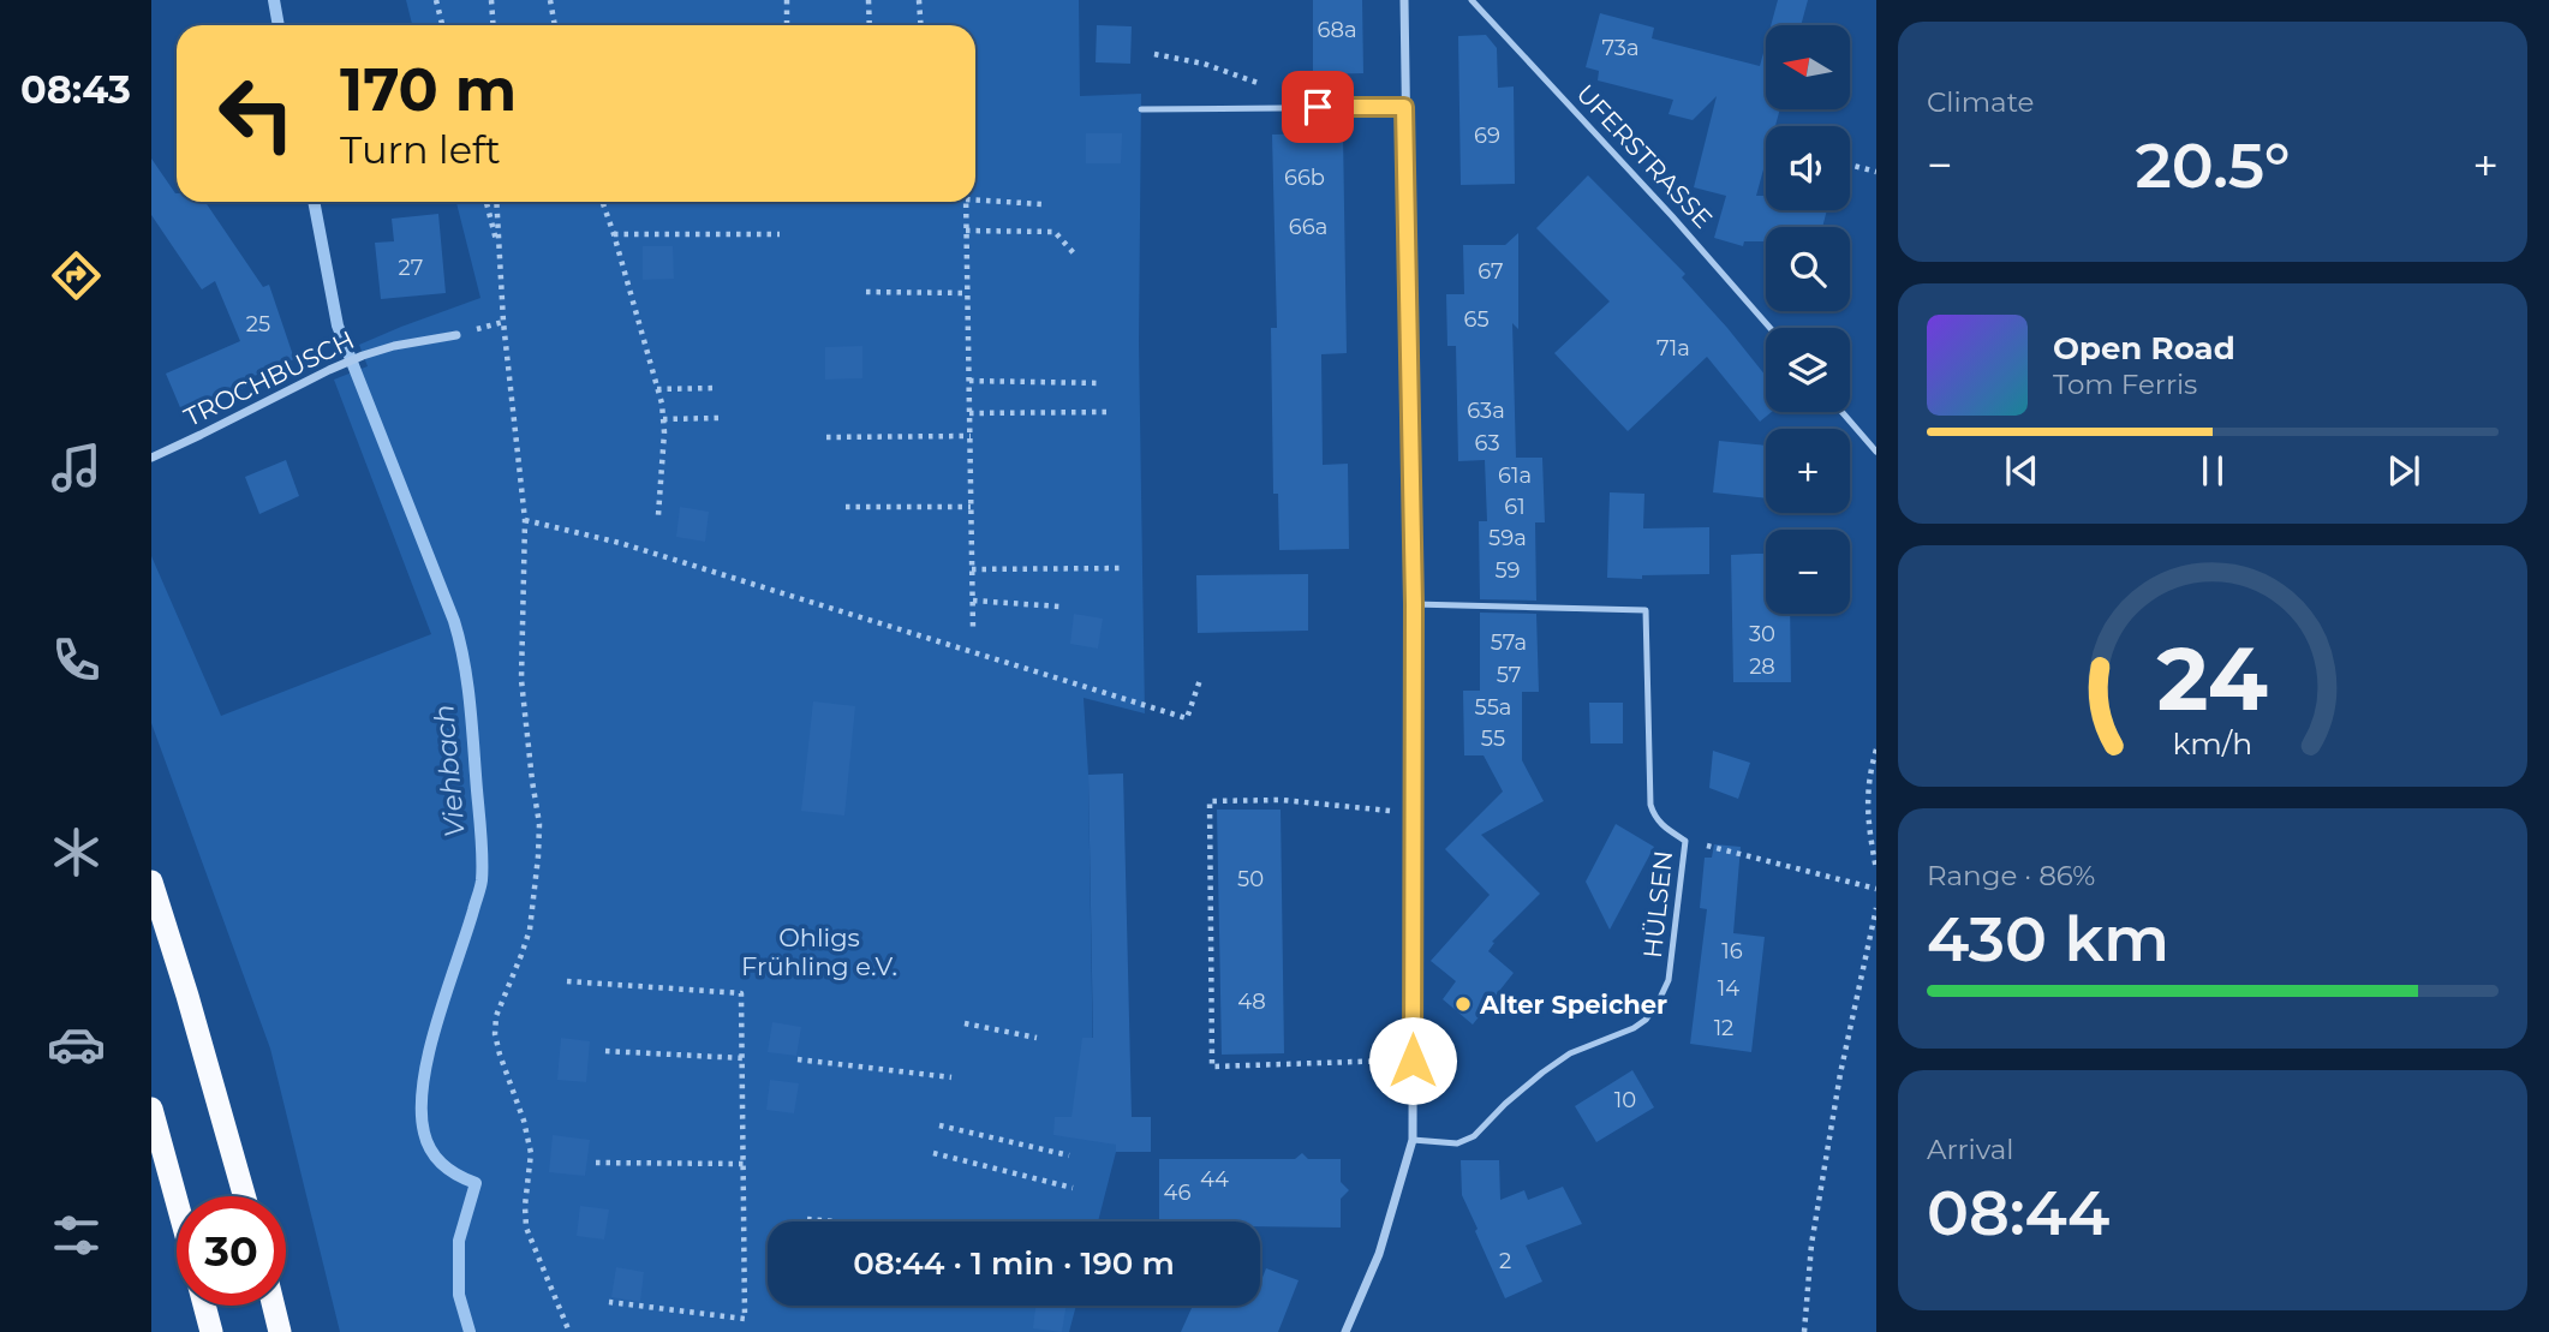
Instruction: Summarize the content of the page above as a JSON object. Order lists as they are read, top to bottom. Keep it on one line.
{"streets":{"street":["TROCHBUSCH"],"lane":["UFERSTRASSE","HÜLSEN"]},"water":["Viehbach"],"parks":["Ohligs Frühling e.V."],"places":["Alter Speicher"],"house_numbers":["68a","73a","69","66b","66a","27","67","65","25","71a","63a","63","61a","61","59a","59","30","57a","28","57","55a","55","50","16","14","48","12","10","44","46","2"],"north":"left","page":{"tabs":"08:43","tile":["Climate",["Range · 86%","430 km"],["Arrival","08:44"]],"map_buttons":["+","−"],"turn":["170 m","Turn left"],"heat":["−","20.5°","+"],"song":["Open Road","Tom Ferris"],"limit":"30","trip":"08:44 · 1 min · 190 m","gauge":["24","km/h"]}}
